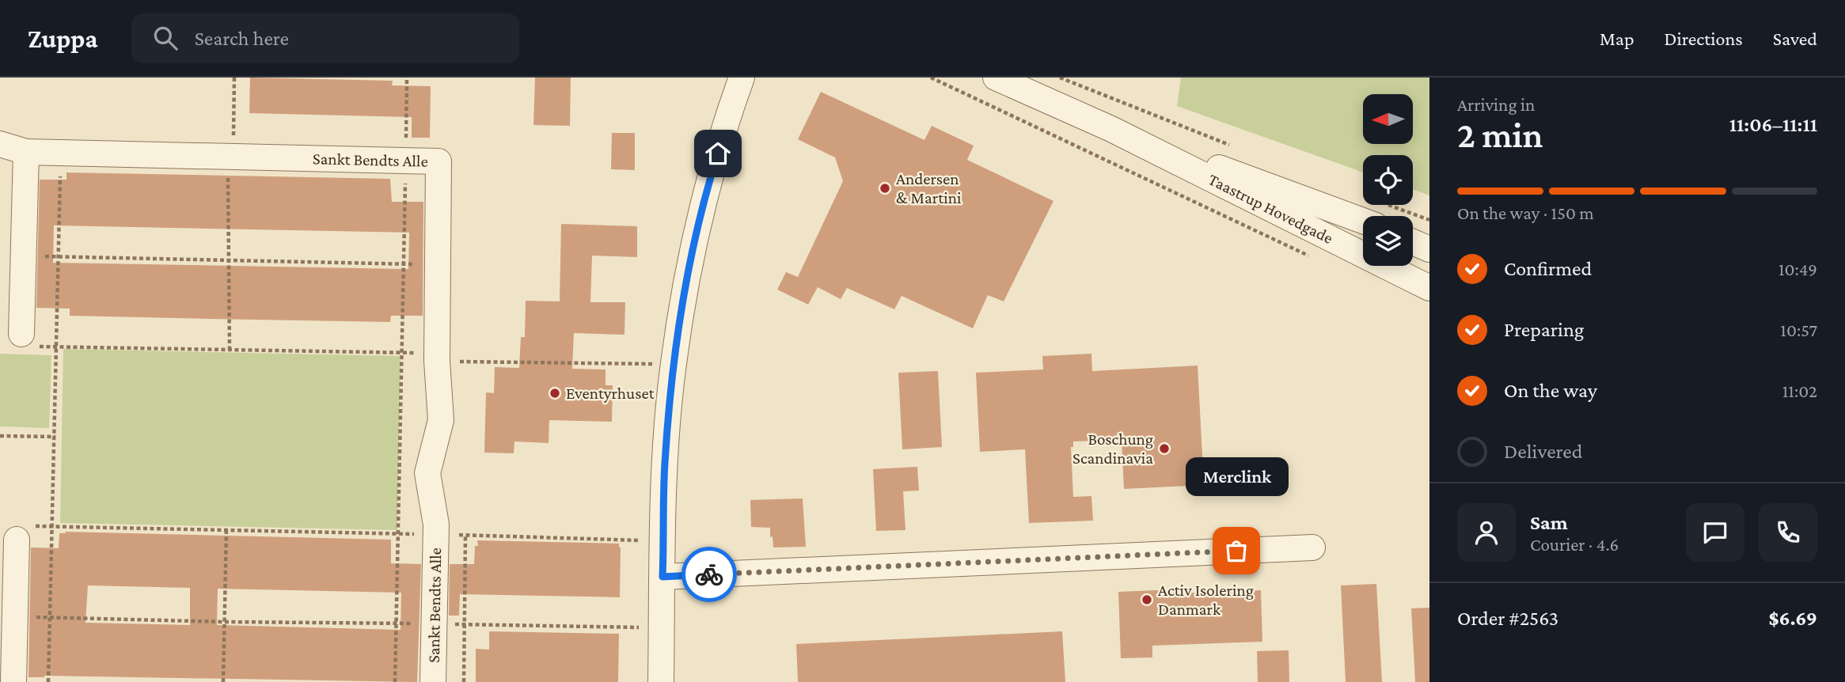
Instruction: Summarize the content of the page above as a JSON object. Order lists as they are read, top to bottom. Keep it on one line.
{"streets":{"street":["Sankt Bendts Alle","Taastrup Hovedgade"]},"places":["Andersen & Martini","Eventyrhuset","Boschung Scandinavia","Merclink","Activ Isolering Danmark"],"north":"left","page":{"header":"Zuppa","search":"Search here","nav":["Map","Directions","Saved"],"heading":["2 min","Arriving in","11:06–11:11"],"panel":["Sam","Courier · 4.6","Order #2563","$6.69"],"bar":"On the way · 150 m","list":[["Confirmed","10:49"],["Preparing","10:57"],["On the way","11:02"],"Delivered"],"bubble":"Merclink"}}
